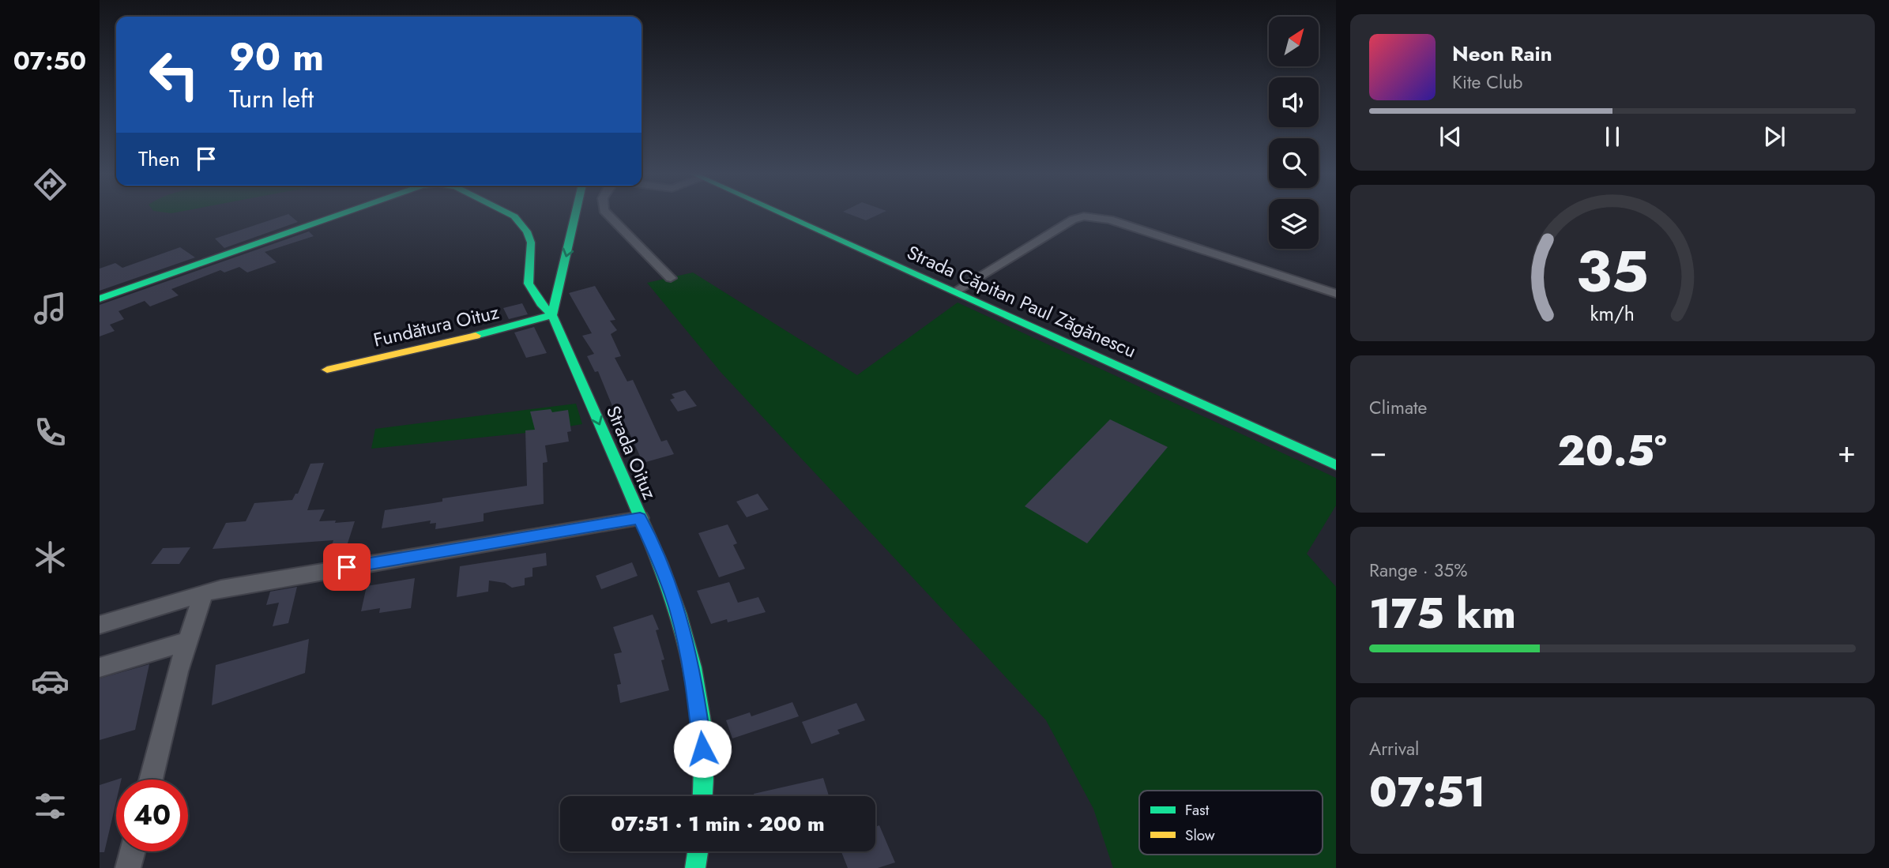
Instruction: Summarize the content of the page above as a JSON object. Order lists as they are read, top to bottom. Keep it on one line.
{"streets":{"street":["Strada Căpitan Paul Zăgănescu","Fundătura Oituz","Strada Oituz"]},"crossings":[["Fundătura Oituz","Strada Oituz"]],"legend":["Fast","Slow"],"north":"top right","page":{"tabs":"07:50","turn":["90 m","Turn left"],"song":["Neon Rain","Kite Club"],"then":"Then","tile":["Climate",["Range · 35%","175 km"],["Arrival","07:51"]],"heat":["−","20.5°","+"],"limit":"40","trip":"07:51 · 1 min · 200 m","gauge":["35","km/h"]}}
